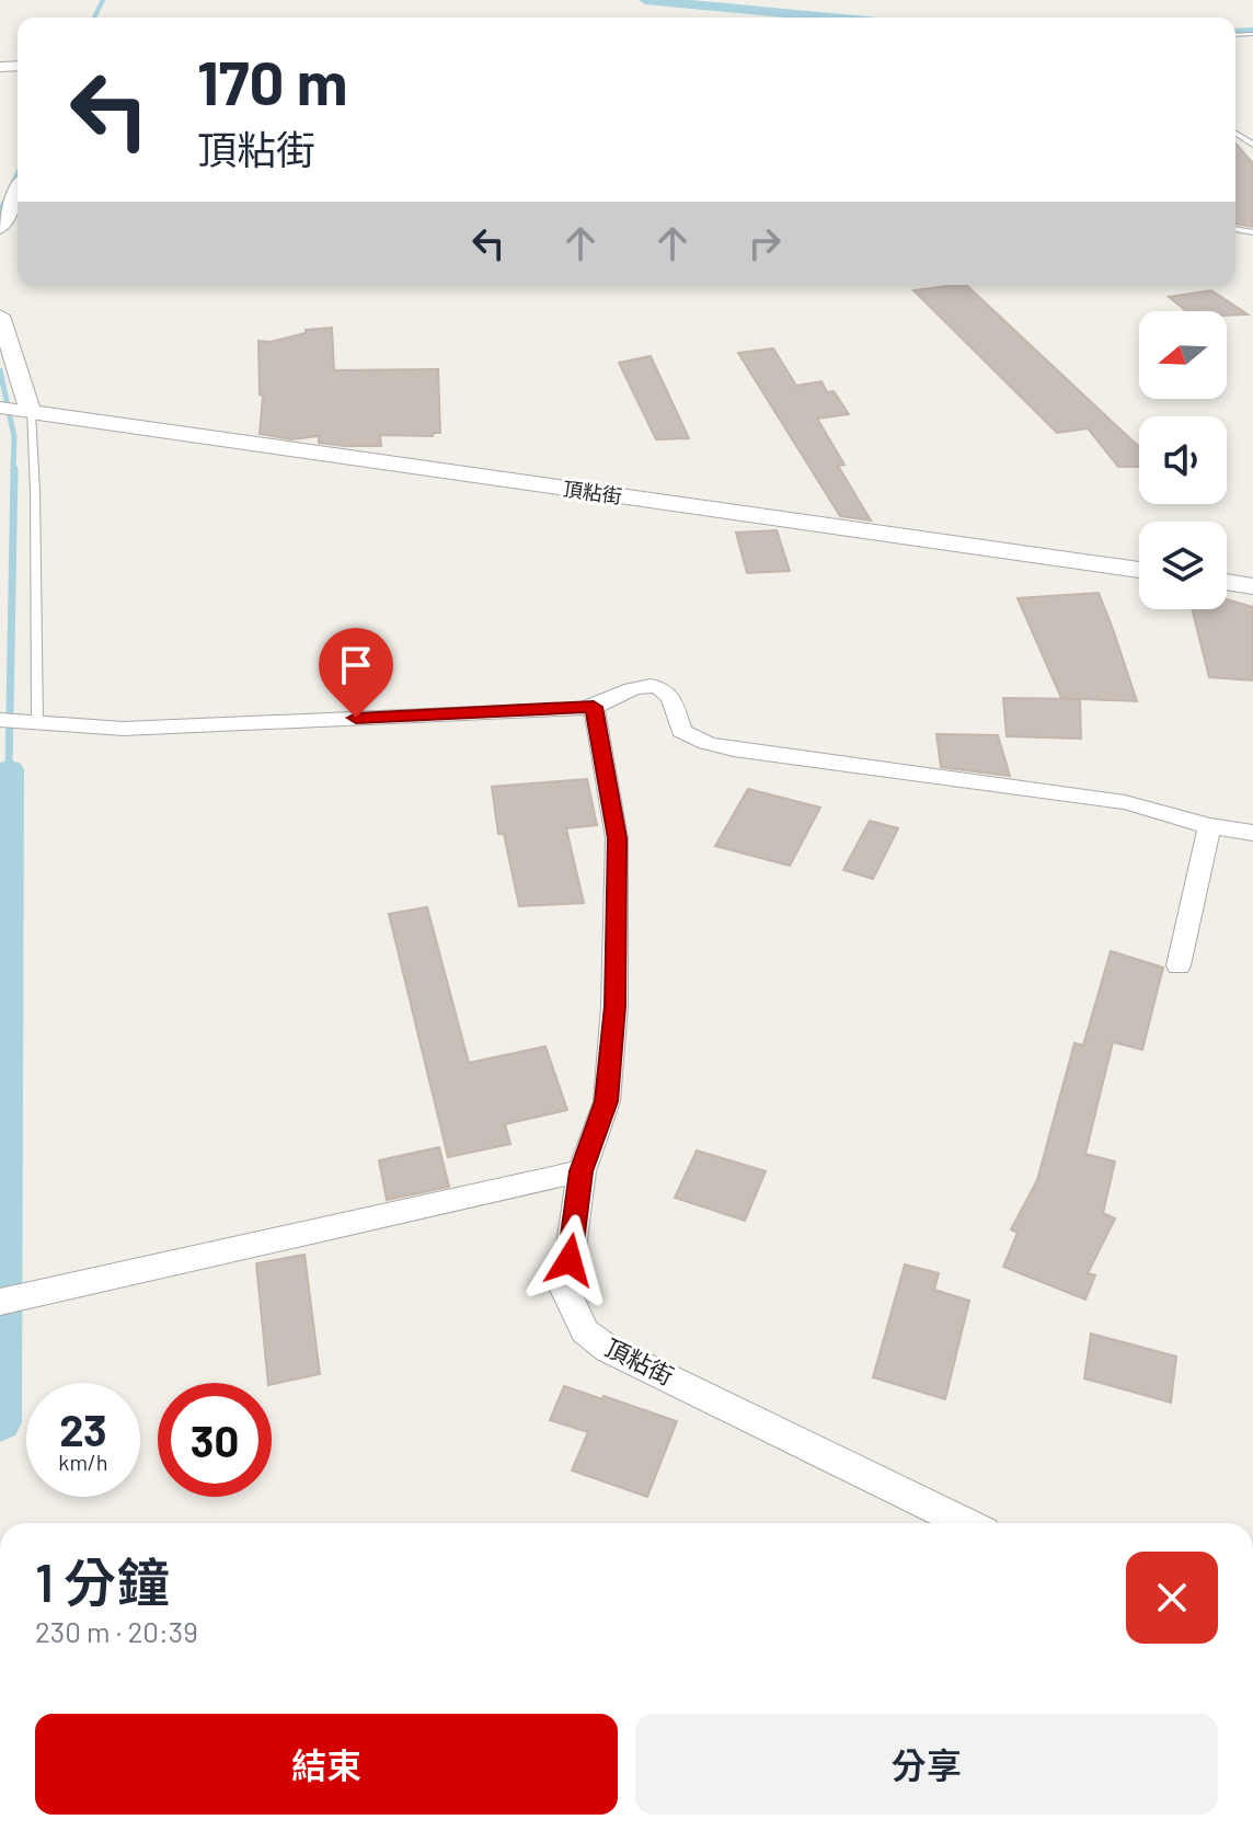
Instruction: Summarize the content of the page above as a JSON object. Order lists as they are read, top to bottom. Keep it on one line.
{"streets":{"street":["頂粘街"]},"north":"left","page":{"turn":["170 m","頂粘街"],"speed":"23 km/h","limit":"30","heading":["1 分鐘","230 m · 20:39"],"buttons":["結束","分享"]}}
